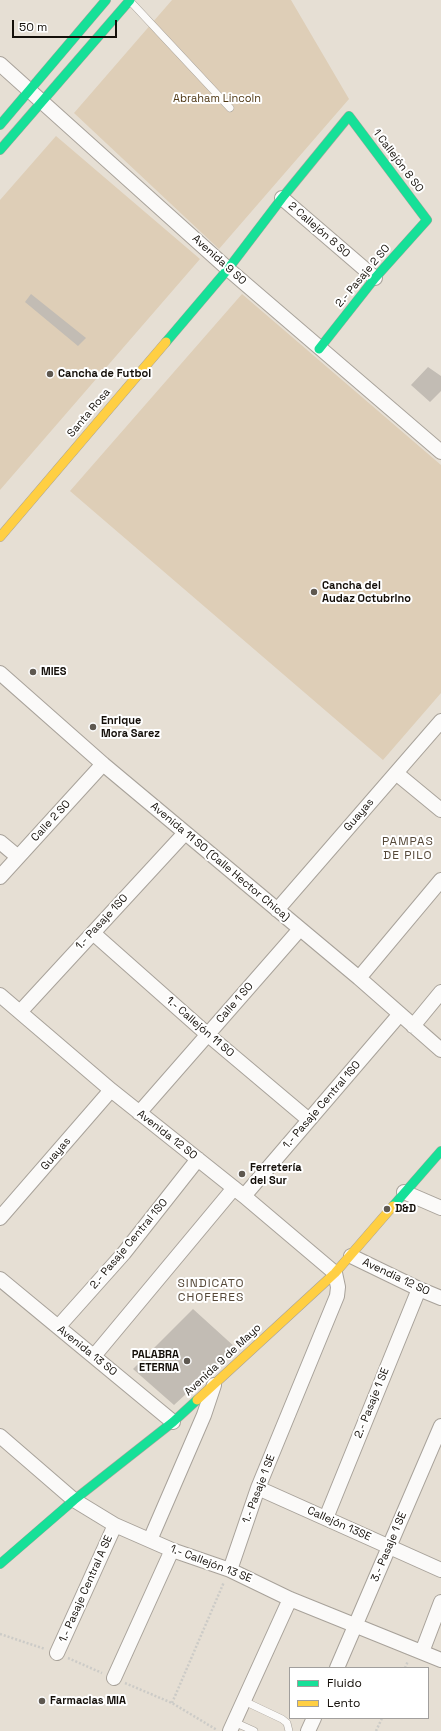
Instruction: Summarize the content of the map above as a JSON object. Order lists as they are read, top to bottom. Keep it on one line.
{"streets":{"street":["1 Callejón 8 SO","2 Callejón 8 SO","Avenida 9 SO","2.- Pasaje 2 SO","Santa Rosa","Guayas","Calle 2 SO","Avenida 11 SO (Calle Hector Chica)","1.- Pasaje 1SO","Calle 1 SO","1.- Callejón 11 SO","1.- Pasaje Central 1SO","Avenida 12 SO","2.- Pasaje Central 1SO","Avendia 12 SO","Avenida 13 SO","Avenida 9 de Mayo","2.- Pasaje 1 SE","1.- Pasaje 1 SE","Callejón 13SE","3.- Pasaje 1 SE","1.- Callejón 13 SE","1.- Pasaje Central A SE"]},"crossings":[["1 Callejón 8 SO","2.- Pasaje 2 SO"],["1 Callejón 8 SO","Santa Rosa"],["2 Callejón 8 SO","2.- Pasaje 2 SO"],["2 Callejón 8 SO","Santa Rosa"],["Avenida 9 SO","2.- Pasaje 2 SO"],["Avenida 9 SO","Santa Rosa"],["Guayas","Avenida 11 SO (Calle Hector Chica)"],["Guayas","Avenida 12 SO"],["Calle 2 SO","Avenida 11 SO (Calle Hector Chica)"],["Avenida 11 SO (Calle Hector Chica)","1.- Pasaje 1SO"],["Avenida 11 SO (Calle Hector Chica)","Calle 1 SO"],["Avenida 11 SO (Calle Hector Chica)","1.- Pasaje Central 1SO"],["1.- Pasaje 1SO","1.- Callejón 11 SO"],["1.- Pasaje 1SO","Avenida 12 SO"],["Calle 1 SO","1.- Callejón 11 SO"],["Calle 1 SO","Avenida 12 SO"],["1.- Callejón 11 SO","1.- Pasaje Central 1SO"],["1.- Pasaje Central 1SO","Avenida 12 SO"],["1.- Pasaje Central 1SO","Avenida 13 SO"],["Avenida 12 SO","2.- Pasaje Central 1SO"],["Avenida 12 SO","Avenida 9 de Mayo"],["Avenida 12 SO","1.- Pasaje 1 SE"],["2.- Pasaje Central 1SO","Avenida 13 SO"],["Avendia 12 SO","Avenida 9 de Mayo"],["Avendia 12 SO","2.- Pasaje 1 SE"],["Avenida 13 SO","Avenida 9 de Mayo"],["Avenida 9 de Mayo","1.- Pasaje 1 SE"],["Avenida 9 de Mayo","1.- Callejón 13 SE"],["2.- Pasaje 1 SE","Callejón 13SE"],["1.- Pasaje 1 SE","Callejón 13SE"],["1.- Pasaje 1 SE","1.- Callejón 13 SE"],["Callejón 13SE","3.- Pasaje 1 SE"],["3.- Pasaje 1 SE","1.- Callejón 13 SE"],["1.- Callejón 13 SE","1.- Pasaje Central A SE"]],"districts":["PAMPAS DE PILO","SINDICATO CHOFERES"],"parks":["Abraham Lincoln"],"places":["Cancha de Futbol","Cancha del Audaz Octubrino","MIES","Enrique Mora Sarez","Ferretería del Sur","D&D","PALABRA ETERNA","Farmacias MIA"],"legend":["Fluido","Lento"],"scale_bar":"50 m"}
